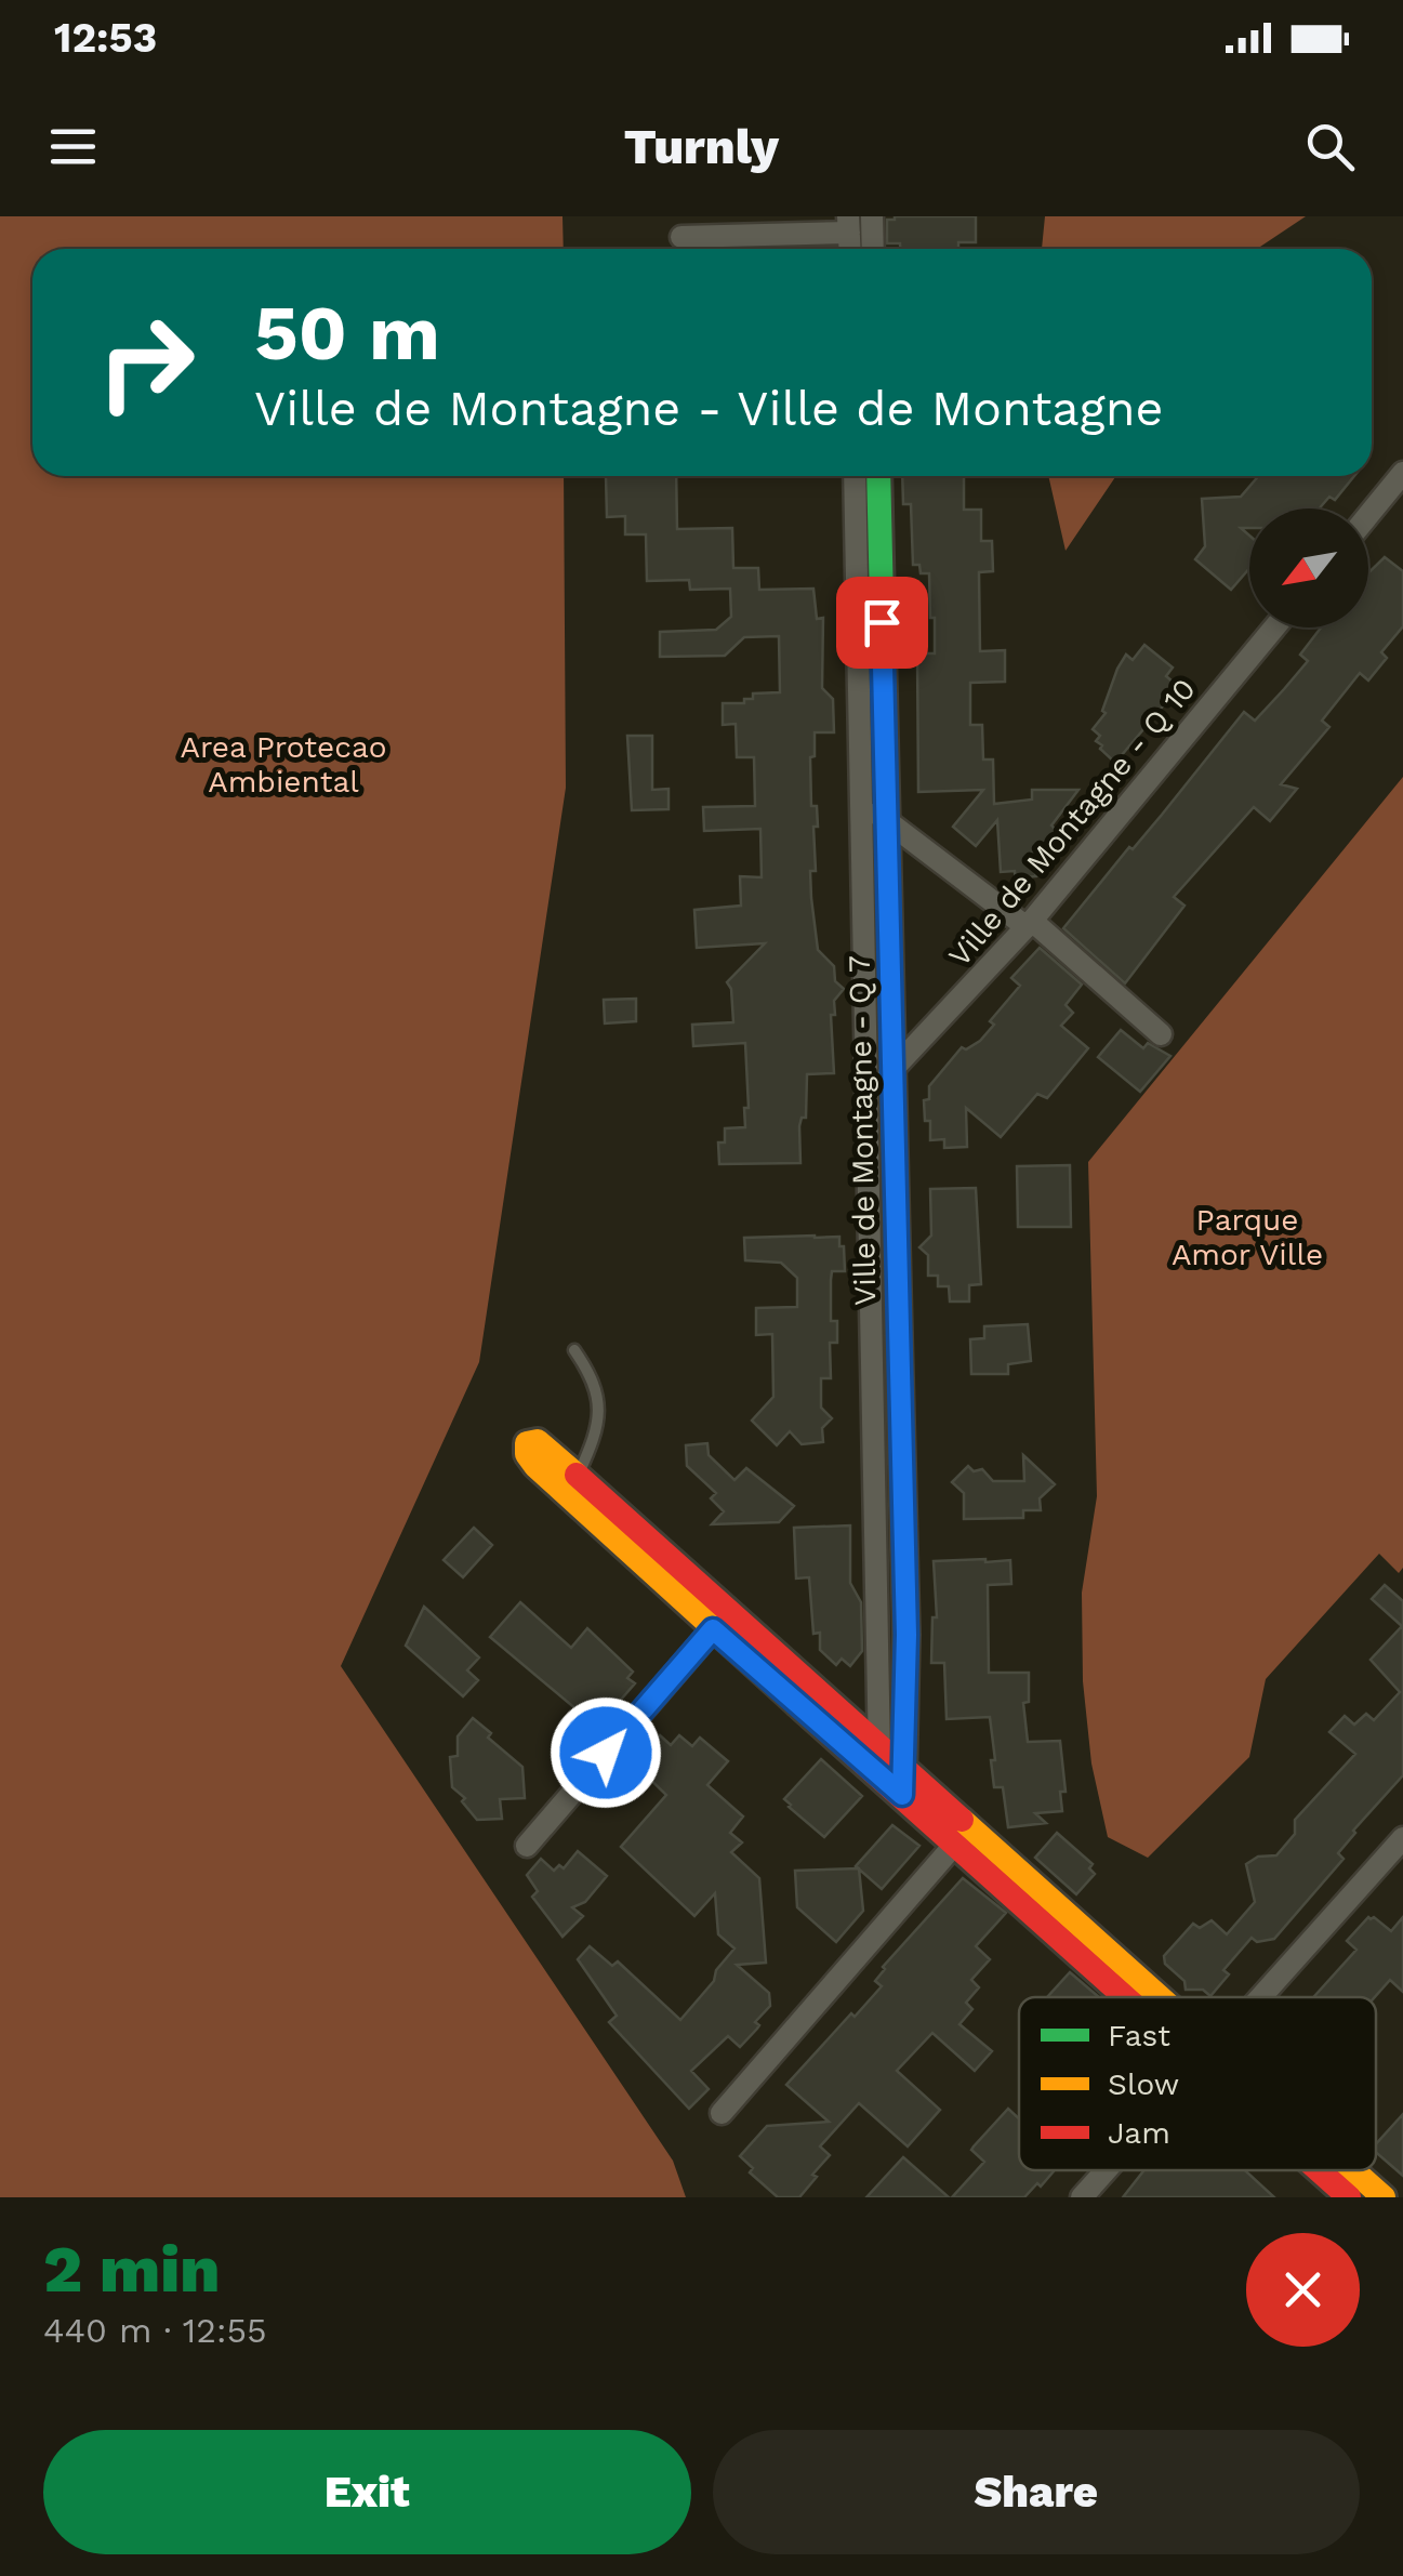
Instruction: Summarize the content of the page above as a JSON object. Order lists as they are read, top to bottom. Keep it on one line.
{"streets":{"street":["Ville de Montagne - Q 10","Ville de Montagne - Q 7"]},"crossings":[["Ville de Montagne - Q 10","Ville de Montagne - Q 7"]],"parks":["Area Protecao Ambiental","Parque Amor Ville"],"legend":["Fast","Slow","Jam"],"north":"bottom left","page":{"status":"12:53","header":"Turnly","turn":["50 m","Ville de Montagne - Ville de Montagne"],"heading":["2 min","440 m · 12:55"],"buttons":["Exit","Share"]}}
